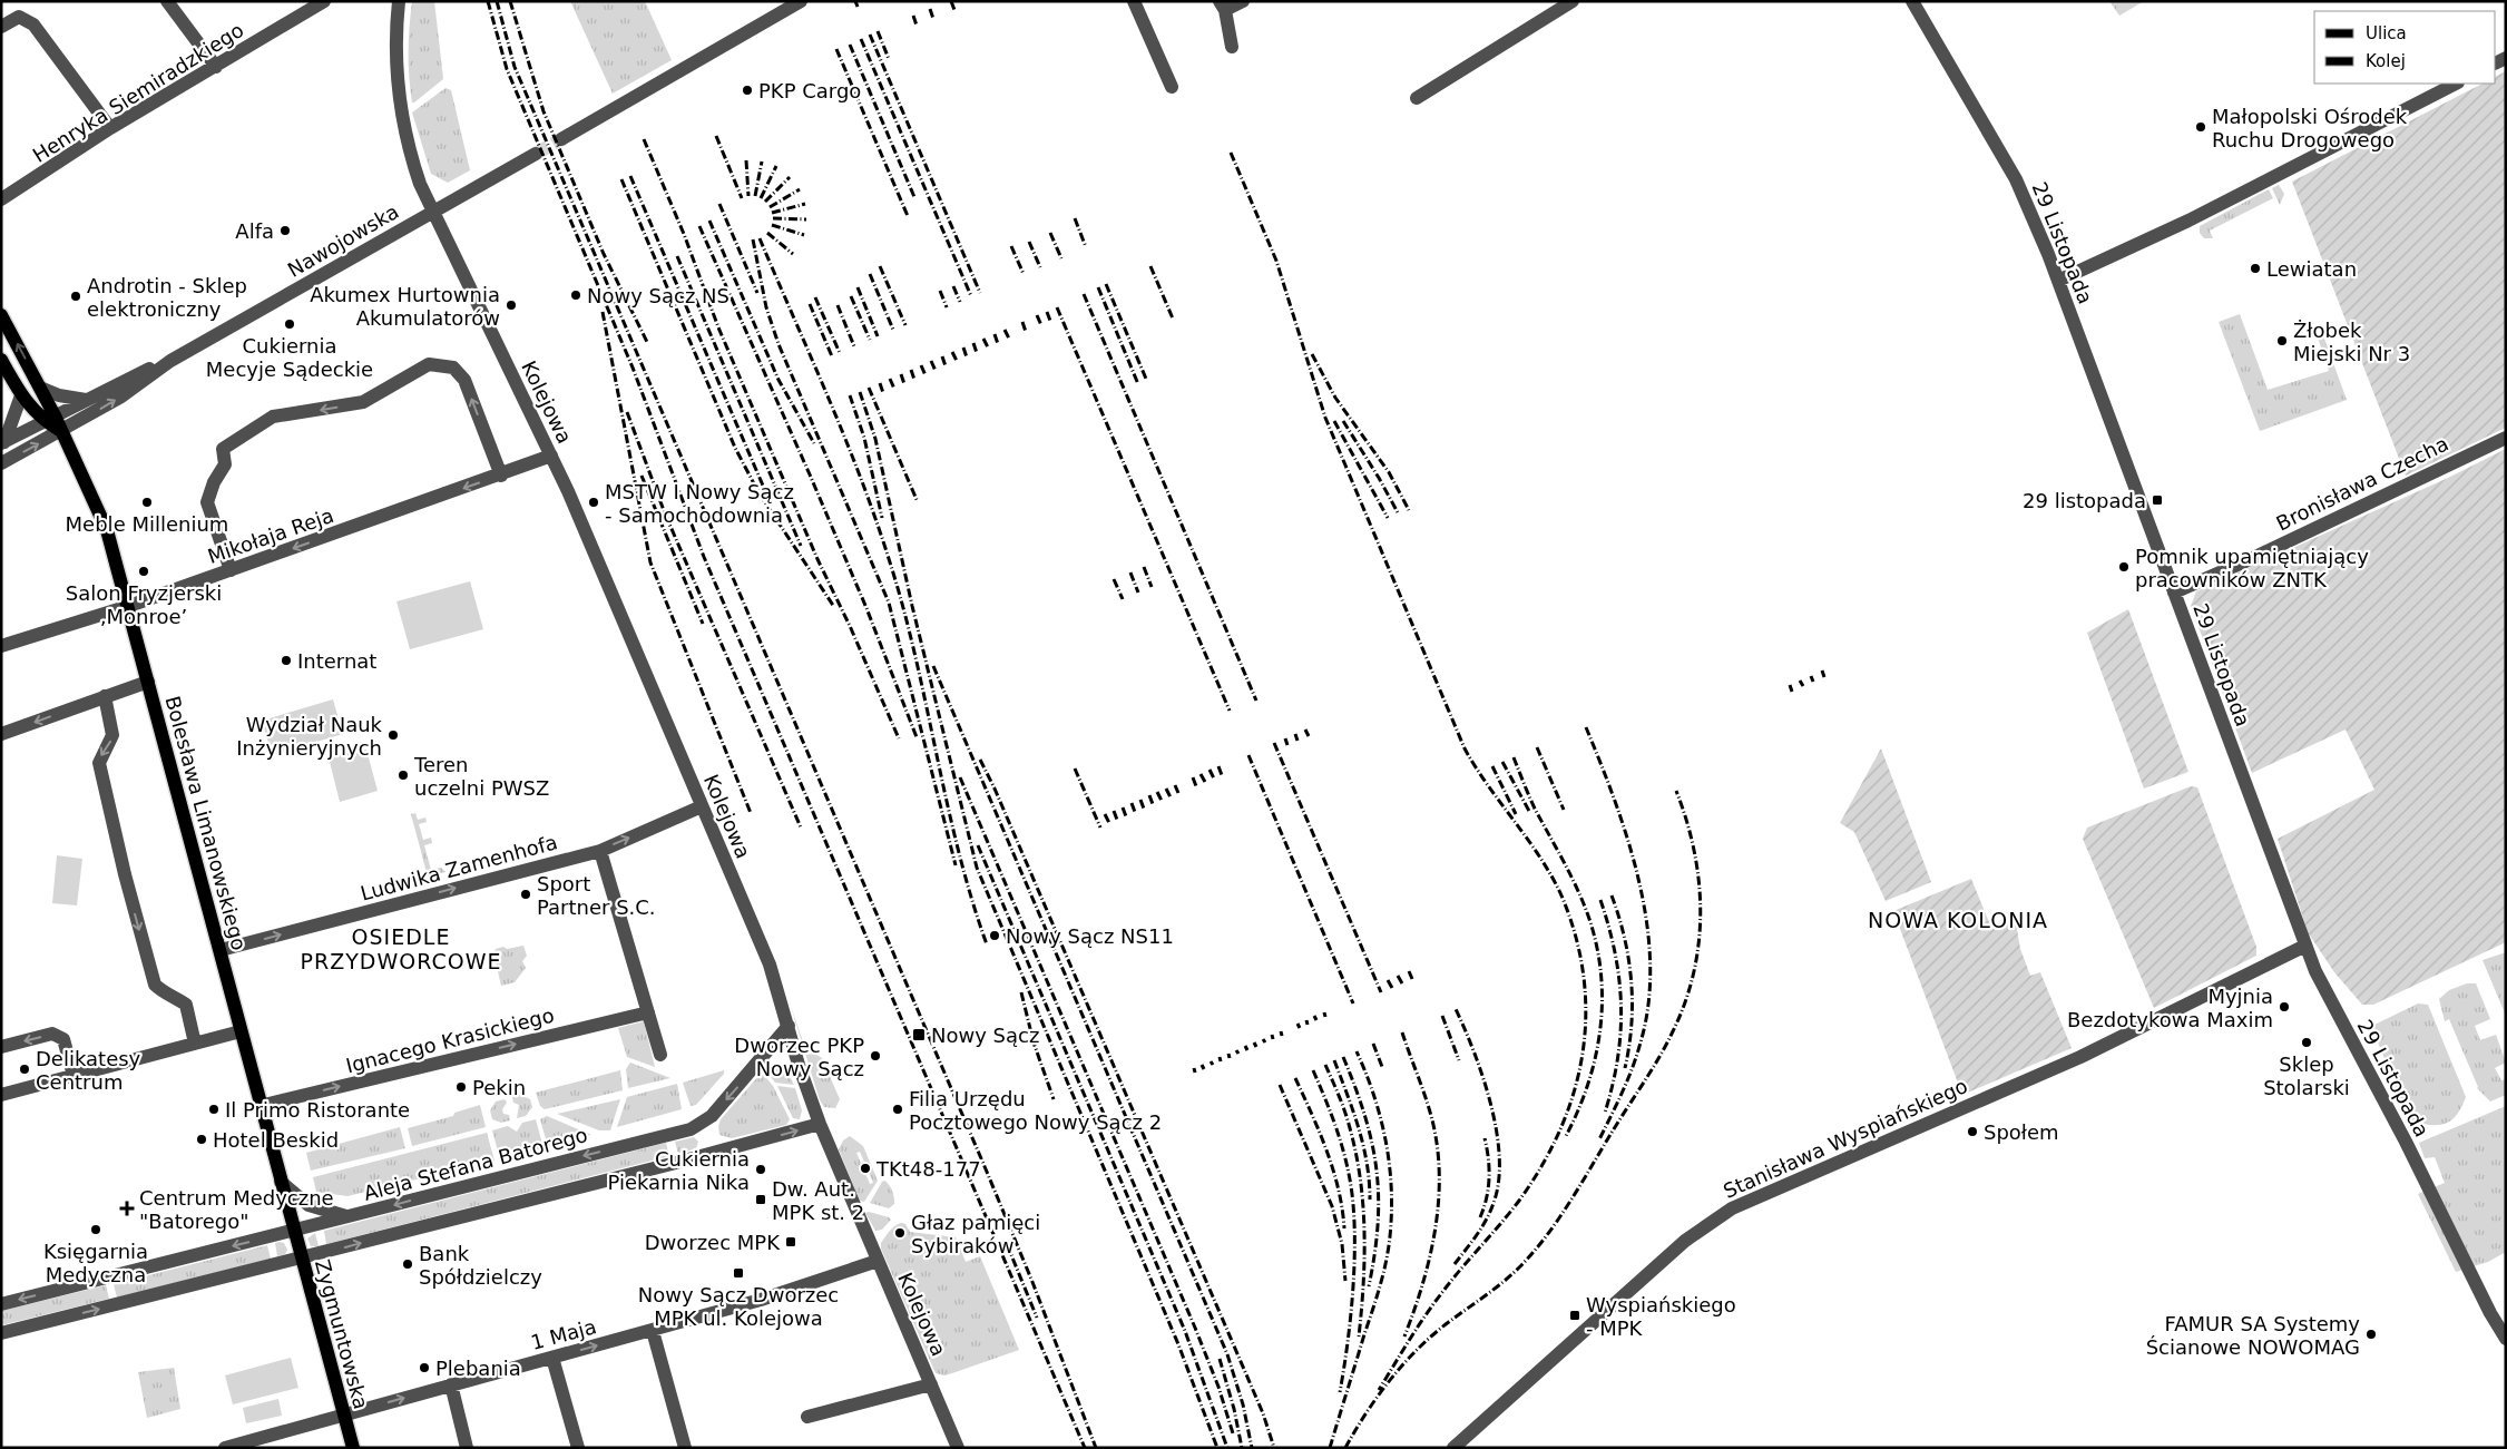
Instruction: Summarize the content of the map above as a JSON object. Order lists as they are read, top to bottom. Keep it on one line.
{"streets":{"main road":["Bolesława Limanowskiego","Zygmuntowska"],"street":["Henryka Siemiradzkiego","Nawojowska","29 Listopada","Kolejowa","Bronisława Czecha","Mikołaja Reja","Ludwika Zamenhofa","Ignacego Krasickiego","Stanisława Wyspiańskiego","Aleja Stefana Batorego","1 Maja"]},"crossings":[["Nawojowska","Kolejowa"],["Nawojowska","Bolesława Limanowskiego"],["29 Listopada","Bronisława Czecha"],["29 Listopada","Stanisława Wyspiańskiego"],["Kolejowa","Mikołaja Reja"],["Kolejowa","Ludwika Zamenhofa"],["Kolejowa","Aleja Stefana Batorego"],["Kolejowa","1 Maja"],["Mikołaja Reja","Bolesława Limanowskiego"],["Bolesława Limanowskiego","Ludwika Zamenhofa"],["Bolesława Limanowskiego","Ignacego Krasickiego"],["Bolesława Limanowskiego","Aleja Stefana Batorego"],["Bolesława Limanowskiego","Zygmuntowska"],["Aleja Stefana Batorego","Zygmuntowska"],["Zygmuntowska","1 Maja"]],"one_way":["Mikołaja Reja","Ludwika Zamenhofa","Ignacego Krasickiego"],"districts":["NOWA KOLONIA","OSIEDLE PRZYDWORCOWE"],"places":{"other":["PKP Cargo","Małopolski Ośrodek Ruchu Drogowego","Alfa","Lewiatan","Nowy Sącz NS","Androtin - Sklep elektroniczny","Akumex Hurtownia Akumulatorów","Cukiernia Mecyje Sądeckie","Żłobek Miejski Nr 3","Meble Millenium","MSTW I Nowy Sącz - Samochodownia","Pomnik upamiętniający pracowników ZNTK","Salon Fryzjerski ‚Monroe’","Internat","Wydział Nauk Inżynieryjnych","Teren uczelni PWSZ","Sport Partner S.C.","Nowy Sącz NS11","Myjnia Bezdotykowa Maxim","Sklep Stolarski","Dworzec PKP Nowy Sącz","Delikatesy Centrum","Pekin","Il Primo Ristorante","Filia Urzędu Pocztowego Nowy Sącz 2","Społem","Hotel Beskid","TKt48-177","Cukiernia Piekarnia Nika","Księgarnia Medyczna","Głaz pamięci Sybiraków","Bank Spółdzielczy","FAMUR SA Systemy Ścianowe NOWOMAG","Plebania"],"transit":["29 listopada","Nowy Sącz","Dw. Aut. MPK st. 2","Dworzec MPK","Nowy Sącz Dworzec MPK ul. Kolejowa","Wyspiańskiego - MPK"],"health":["Centrum Medyczne \"Batorego\""]},"legend":["Ulica","Kolej"]}
